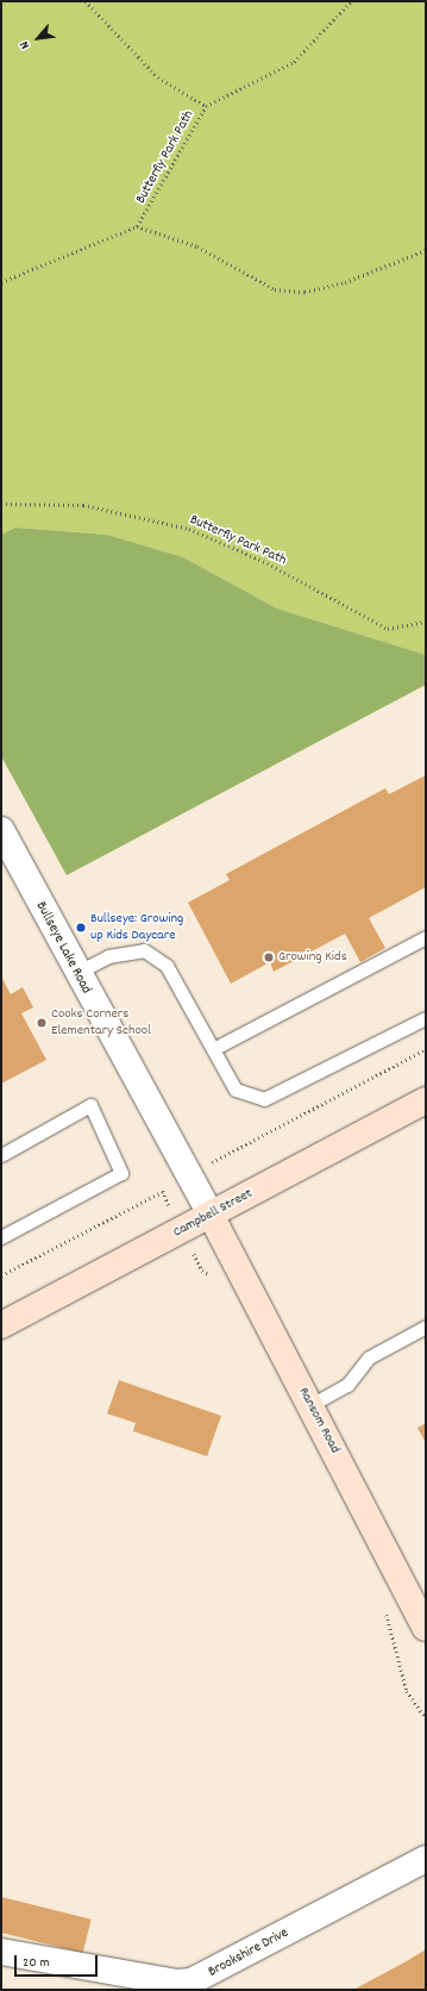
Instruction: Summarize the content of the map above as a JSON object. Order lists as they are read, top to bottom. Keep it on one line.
{"streets":{"main road":["Campbell Street","Ransom Road"],"street":["Bullseye Lake Road","Brookshire Drive"],"path":["Butterfly Park Path"]},"crossings":[["Bullseye Lake Road","Campbell Street"],["Bullseye Lake Road","Ransom Road"],["Campbell Street","Ransom Road"]],"places":["Bullseye: Growing up Kids Daycare","Growing Kids","Cooks Corners Elementary School"],"scale_bar":"20 m","north":"bottom left"}
